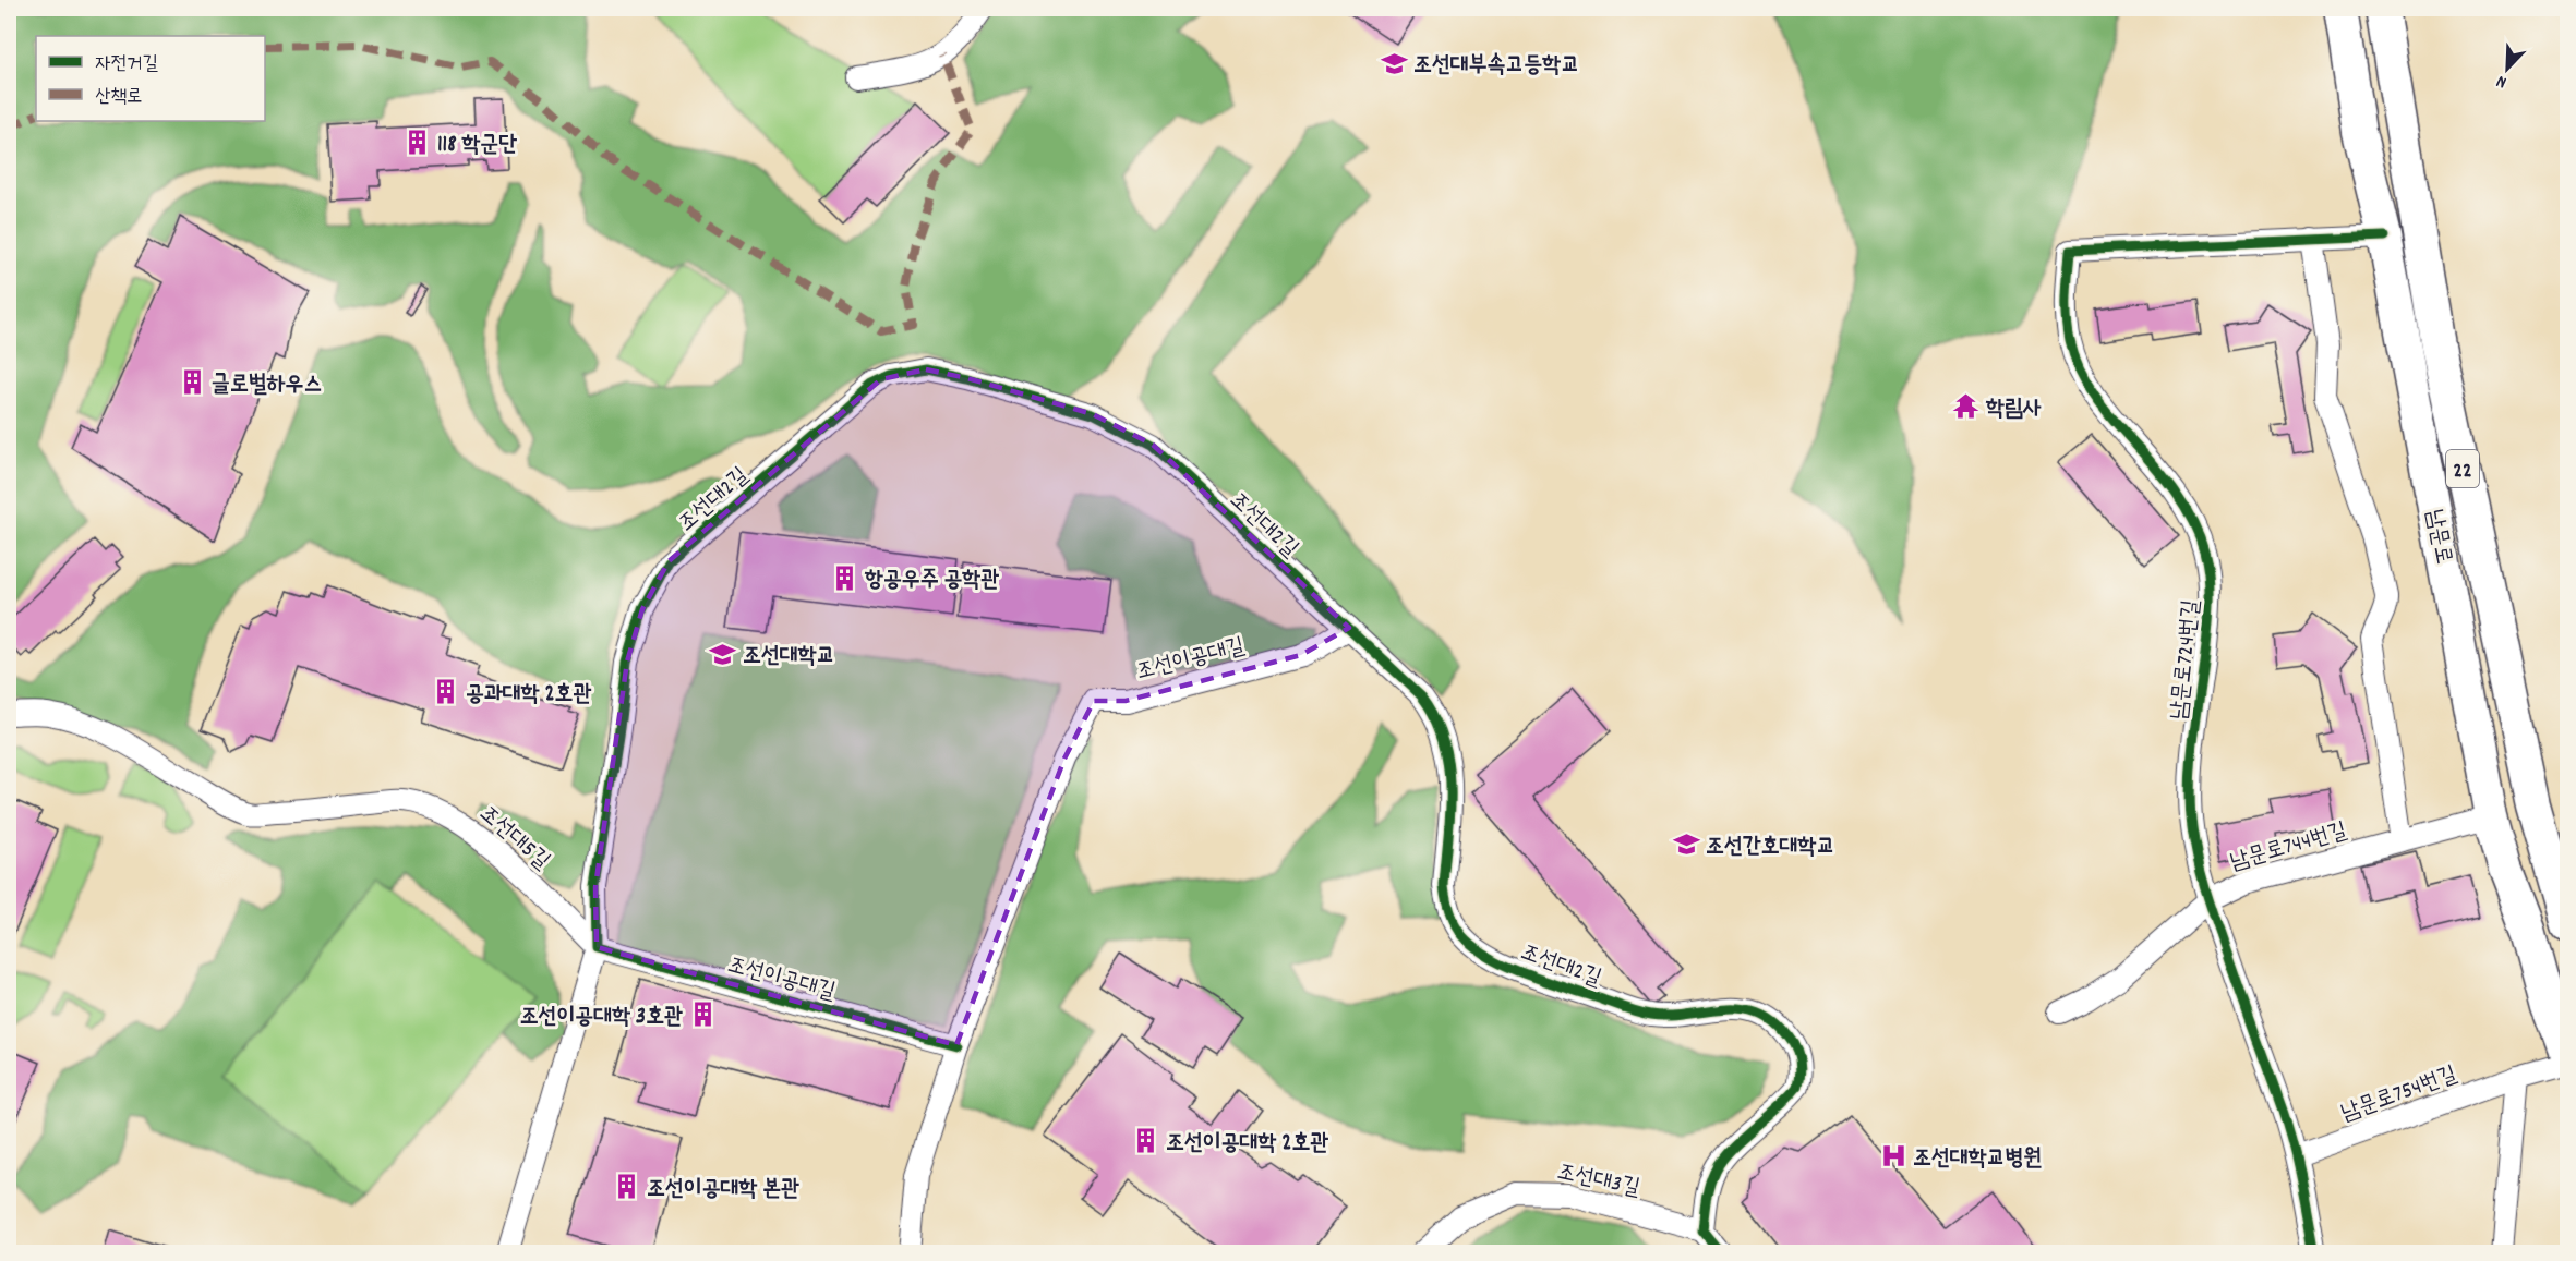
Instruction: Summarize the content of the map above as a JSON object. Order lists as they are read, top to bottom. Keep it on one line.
{"streets":{"main road":["22","남문로"],"street":["조선대2길","조선이공대길","남문로724번길","조선대5길","남문로744번길","남문로754번길","조선대3길"]},"crossings":[["조선대2길","조선이공대길"],["조선대2길","조선대5길"],["조선대2길","조선대3길"],["남문로","남문로724번길"],["남문로","남문로744번길"],["조선이공대길","조선대5길"],["남문로724번길","남문로744번길"],["남문로724번길","남문로754번길"]],"places":{"school or university":["조선대부속고등학교","조선대학교","조선간호대학교"],"building":["118 학군단","글로벌하우스","항공우주 공학관","공과대학 2호관","조선이공대학 3호관","조선이공대학 2호관","조선이공대학 본관"],"temple":["학림사"],"hospital":["조선대학교병원"]},"legend":["자전거길","산책로"],"north":"bottom left"}
